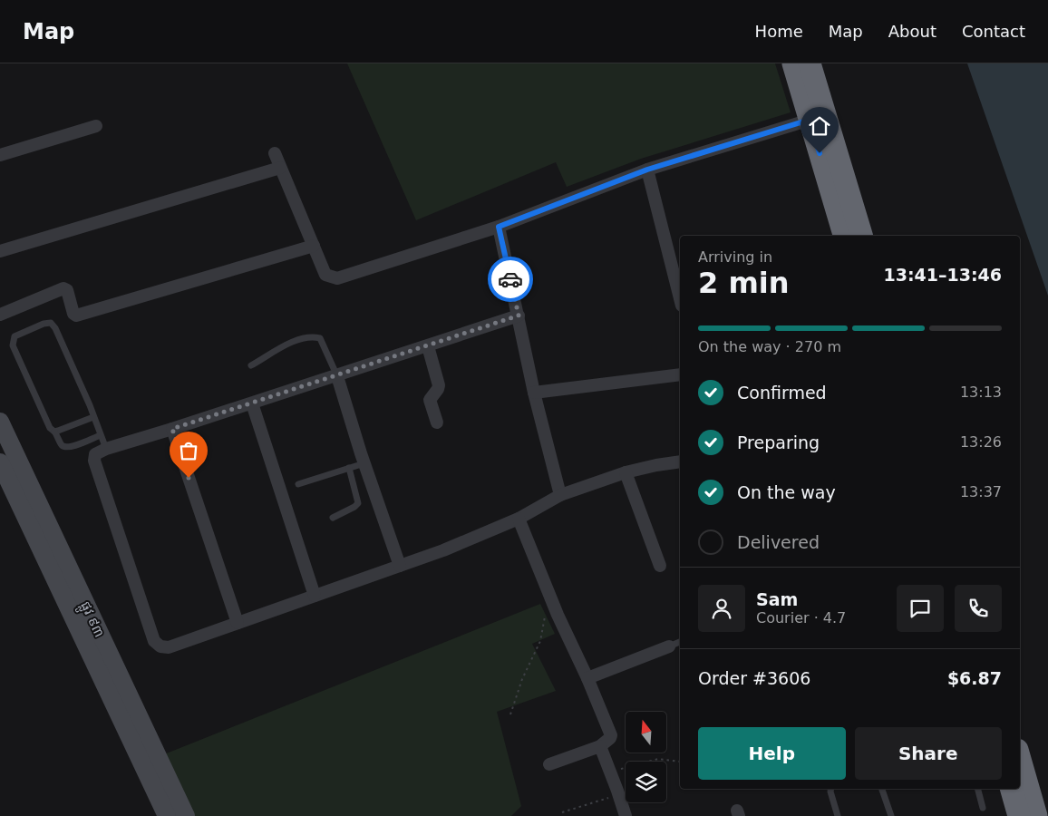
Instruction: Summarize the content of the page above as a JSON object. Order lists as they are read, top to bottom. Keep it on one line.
{"streets":{"street":["ផ្លូវ ៩៣"]},"north":"top","page":{"header":"Map","nav":["Home","Map","About","Contact"],"heading":["2 min","Arriving in","13:41–13:46"],"panel":["Sam","Courier · 4.7","Order #3606","$6.87"],"bar":"On the way · 270 m","list":[["Confirmed","13:13"],["Preparing","13:26"],["On the way","13:37"],"Delivered"],"buttons":["Help","Share"]}}
